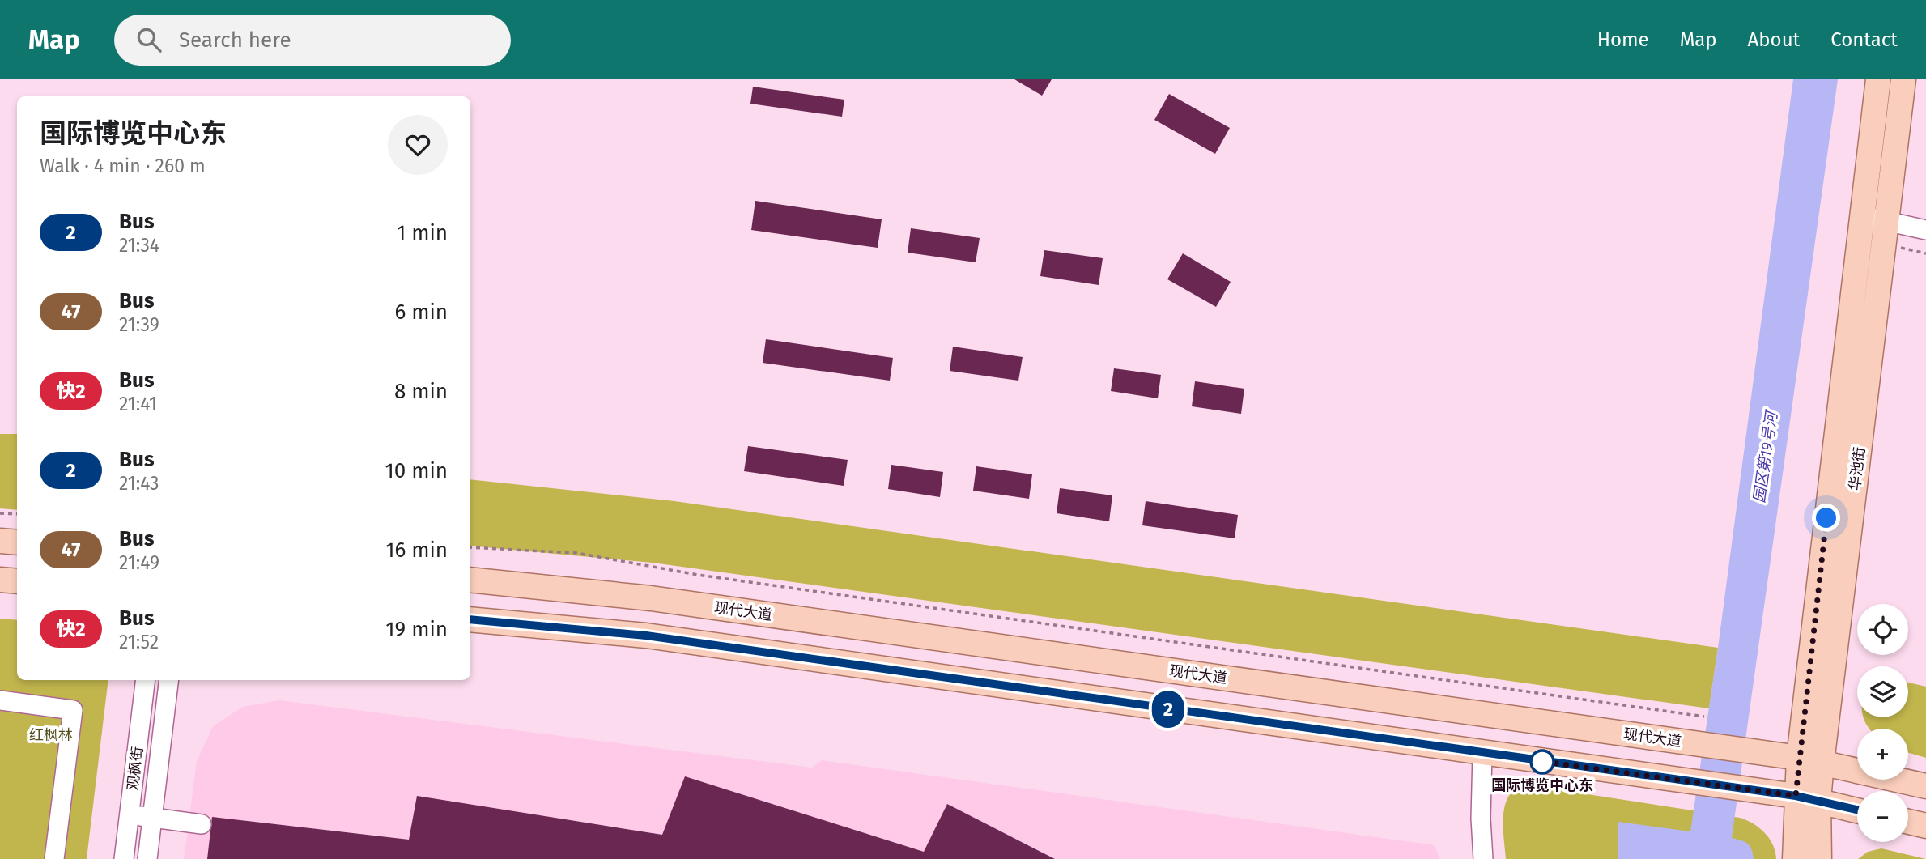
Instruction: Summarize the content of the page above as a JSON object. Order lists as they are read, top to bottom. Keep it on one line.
{"streets":{"main road":["华池街","现代大道"],"street":["观枫街"]},"crossings":[["华池街","现代大道"]],"water":["园区第19号河"],"parks":["红枫林"],"places":["国际博览中心东"],"lines":["bus line 2"],"page":{"header":"Map","search":"Search here","nav":["Home","Map","About","Contact"],"on_map":"2","heading":["国际博览中心东","Walk · 4 min · 260 m"],"list":[{"mark":"2","name":"Bus","note":"21:34","value":"1 min"},{"mark":"47","name":"Bus","note":"21:39","value":"6 min"},{"mark":"快2","name":"Bus","note":"21:41","value":"8 min"},{"mark":"2","name":"Bus","note":"21:43","value":"10 min"},{"mark":"47","name":"Bus","note":"21:49","value":"16 min"},{"mark":"快2","name":"Bus","note":"21:52","value":"19 min"}],"map_buttons":["+","−"]}}
